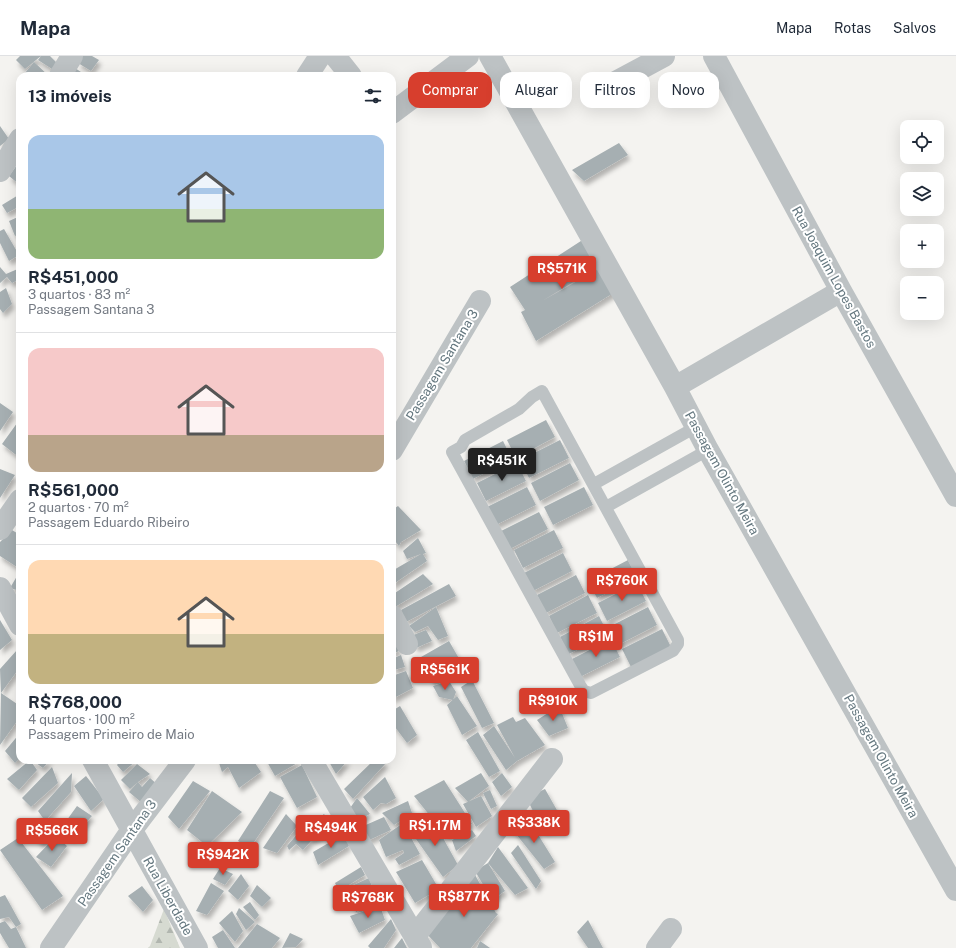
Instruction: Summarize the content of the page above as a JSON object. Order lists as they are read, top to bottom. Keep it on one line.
{"streets":{"street":["Rua Joaquim Lopes Bastos","Passagem Santana 3","Passagem Olinto Meira","Rua Liberdade"]},"crossings":[["Passagem Santana 3","Rua Liberdade"]],"page":{"header":"Mapa","nav":["Mapa","Rotas","Salvos"],"chip":["Comprar","Alugar","Filtros","Novo"],"heading":"13 imóveis","map_buttons":["+","−"],"list":[{"name":"R$451,000","note":"3 quartos · 83 m² · Passagem Santana 3"},{"name":"R$561,000","note":"2 quartos · 70 m² · Passagem Eduardo Ribeiro"},{"name":"R$768,000","note":"4 quartos · 100 m² · Passagem Primeiro de Maio"}],"price":["R$571K","R$451K","R$760K","R$1M","R$561K","R$910K","R$338K","R$1.17M","R$494K","R$566K","R$942K","R$877K","R$768K"]}}
